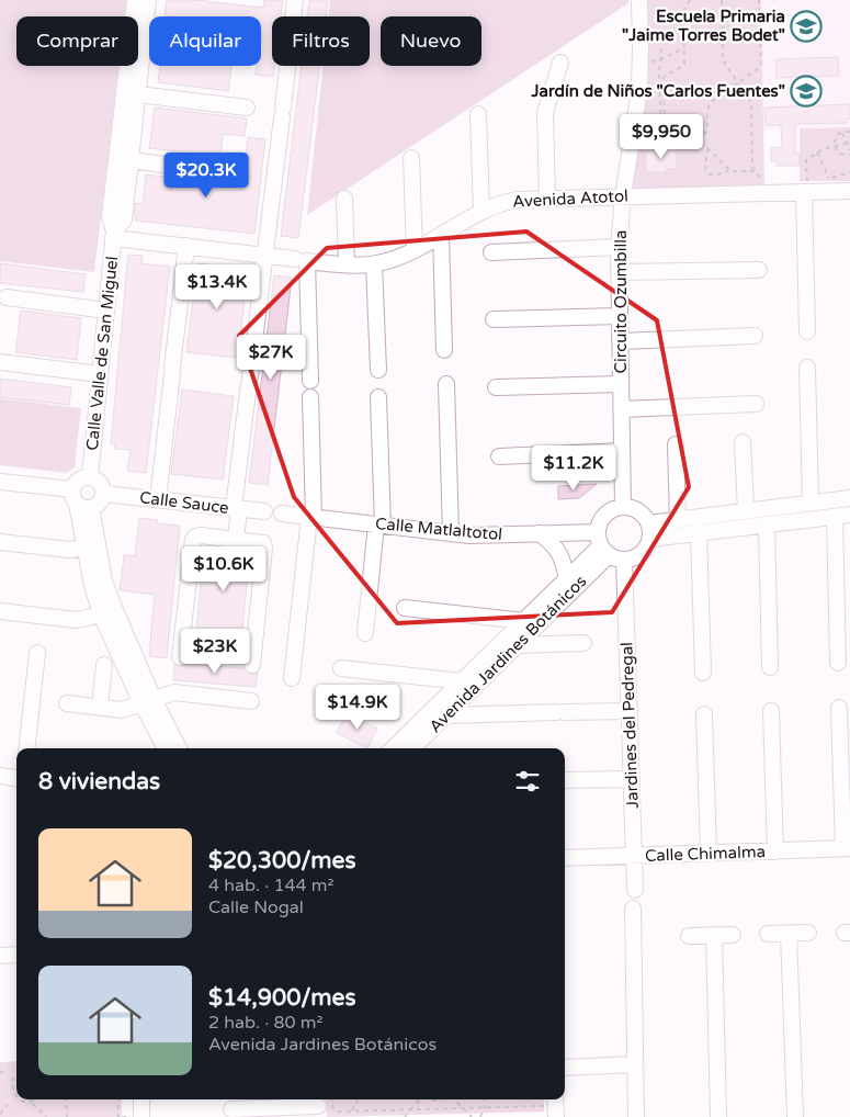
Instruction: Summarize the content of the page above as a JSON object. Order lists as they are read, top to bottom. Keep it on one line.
{"streets":{"street":["Avenida Atotol","Circuito Ozumbilla","Calle Valle de San Miguel","Calle Sauce","Calle Matlaltotol","Avenida Jardines Botánicos","Jardines del Pedregal","Calle Chimalma"]},"crossings":[["Avenida Atotol","Circuito Ozumbilla"],["Avenida Atotol","Calle Valle de San Miguel"],["Circuito Ozumbilla","Calle Matlaltotol"],["Circuito Ozumbilla","Avenida Jardines Botánicos"],["Circuito Ozumbilla","Jardines del Pedregal"],["Calle Valle de San Miguel","Calle Sauce"],["Calle Matlaltotol","Avenida Jardines Botánicos"],["Calle Matlaltotol","Jardines del Pedregal"],["Avenida Jardines Botánicos","Jardines del Pedregal"],["Jardines del Pedregal","Calle Chimalma"]],"places":{"school or university":["Escuela Primaria \"Jaime Torres Bodet\"","Jardín de Niños \"Carlos Fuentes\""]},"page":{"chip":["Comprar","Alquilar","Filtros","Nuevo"],"price":["$9,950","$20.3K","$13.4K","$27K","$11.2K","$10.6K","$23K","$14.9K"],"heading":"8 viviendas","list":[{"name":"$20,300/mes","note":"4 hab. · 144 m² · Calle Nogal"},{"name":"$14,900/mes","note":"2 hab. · 80 m² · Avenida Jardines Botánicos"}]}}
